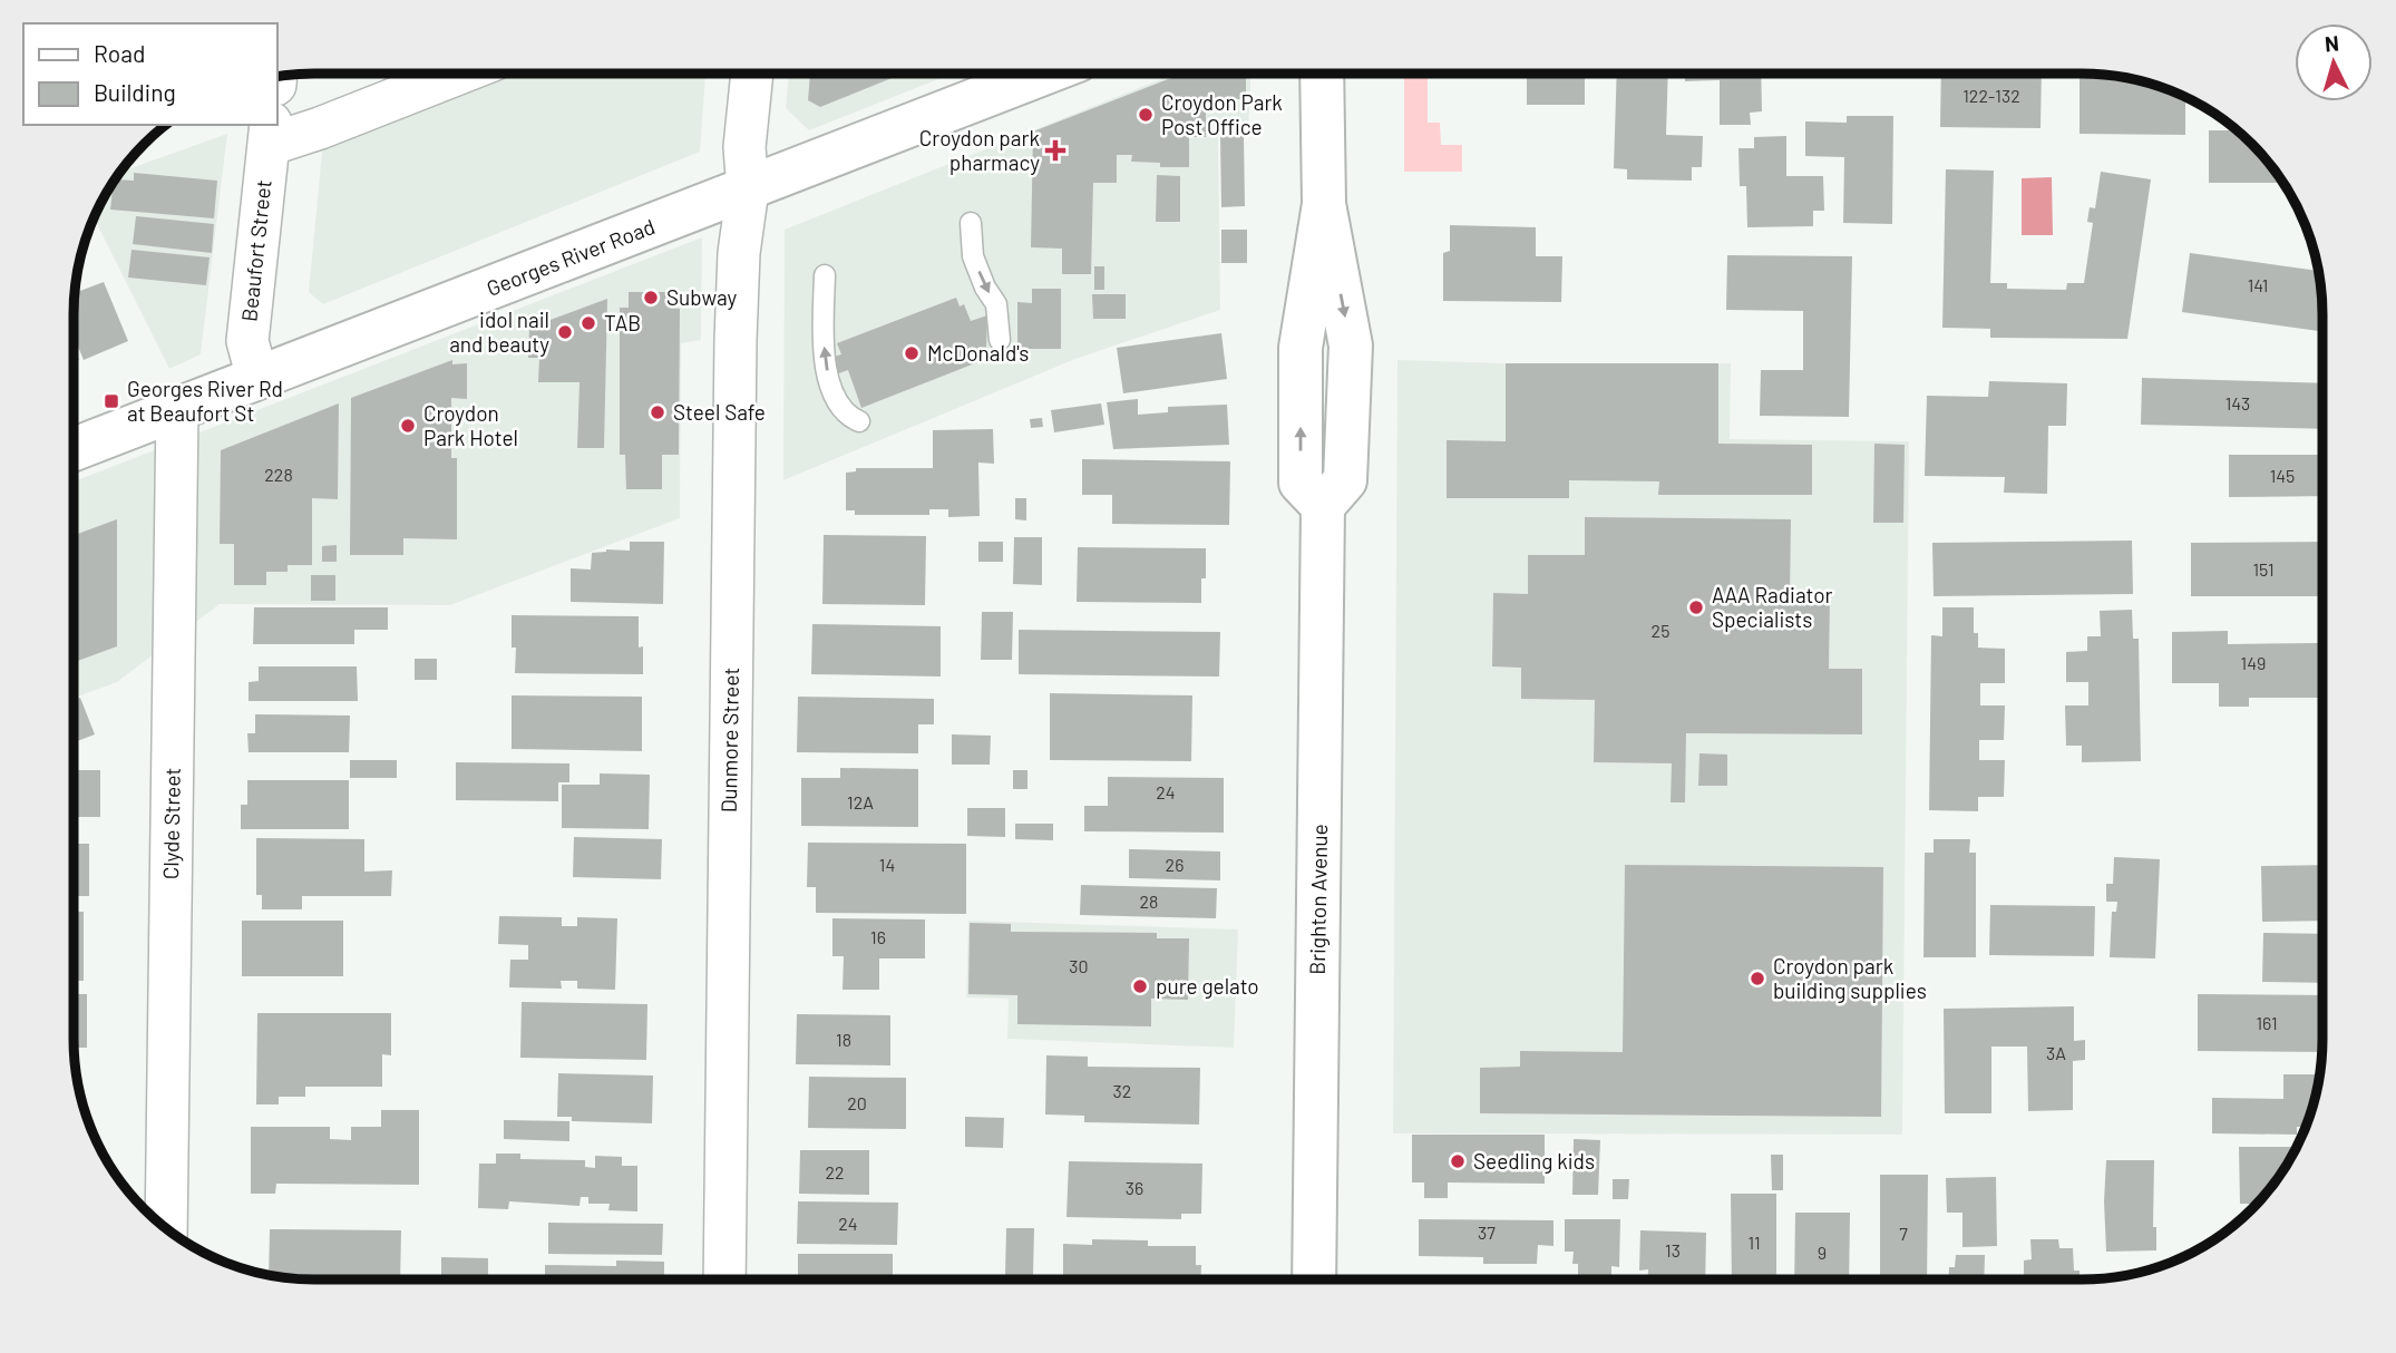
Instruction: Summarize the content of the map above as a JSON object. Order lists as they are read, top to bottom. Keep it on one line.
{"streets":{"main road":["Georges River Road","Brighton Avenue"],"street":["Beaufort Street","Dunmore Street","Clyde Street"]},"crossings":[["Beaufort Street","Georges River Road"],["Georges River Road","Dunmore Street"],["Georges River Road","Clyde Street"]],"places":{"other":["Croydon Park Post Office","Subway","TAB","idol nail and beauty","McDonald's","Steel Safe","Croydon Park Hotel","AAA Radiator Specialists","Croydon park building supplies","pure gelato","Seedling kids"],"health":["Croydon park pharmacy"],"transit":["Georges River Rd at Beaufort St"]},"house_numbers":["122-132","141","143","228","145","151","25","149","24","12A","14","26","28","16","30","161","18","3A","32","20","22","36","24","37","7","11","13","9"],"legend":["Road","Building"],"north":"top"}
